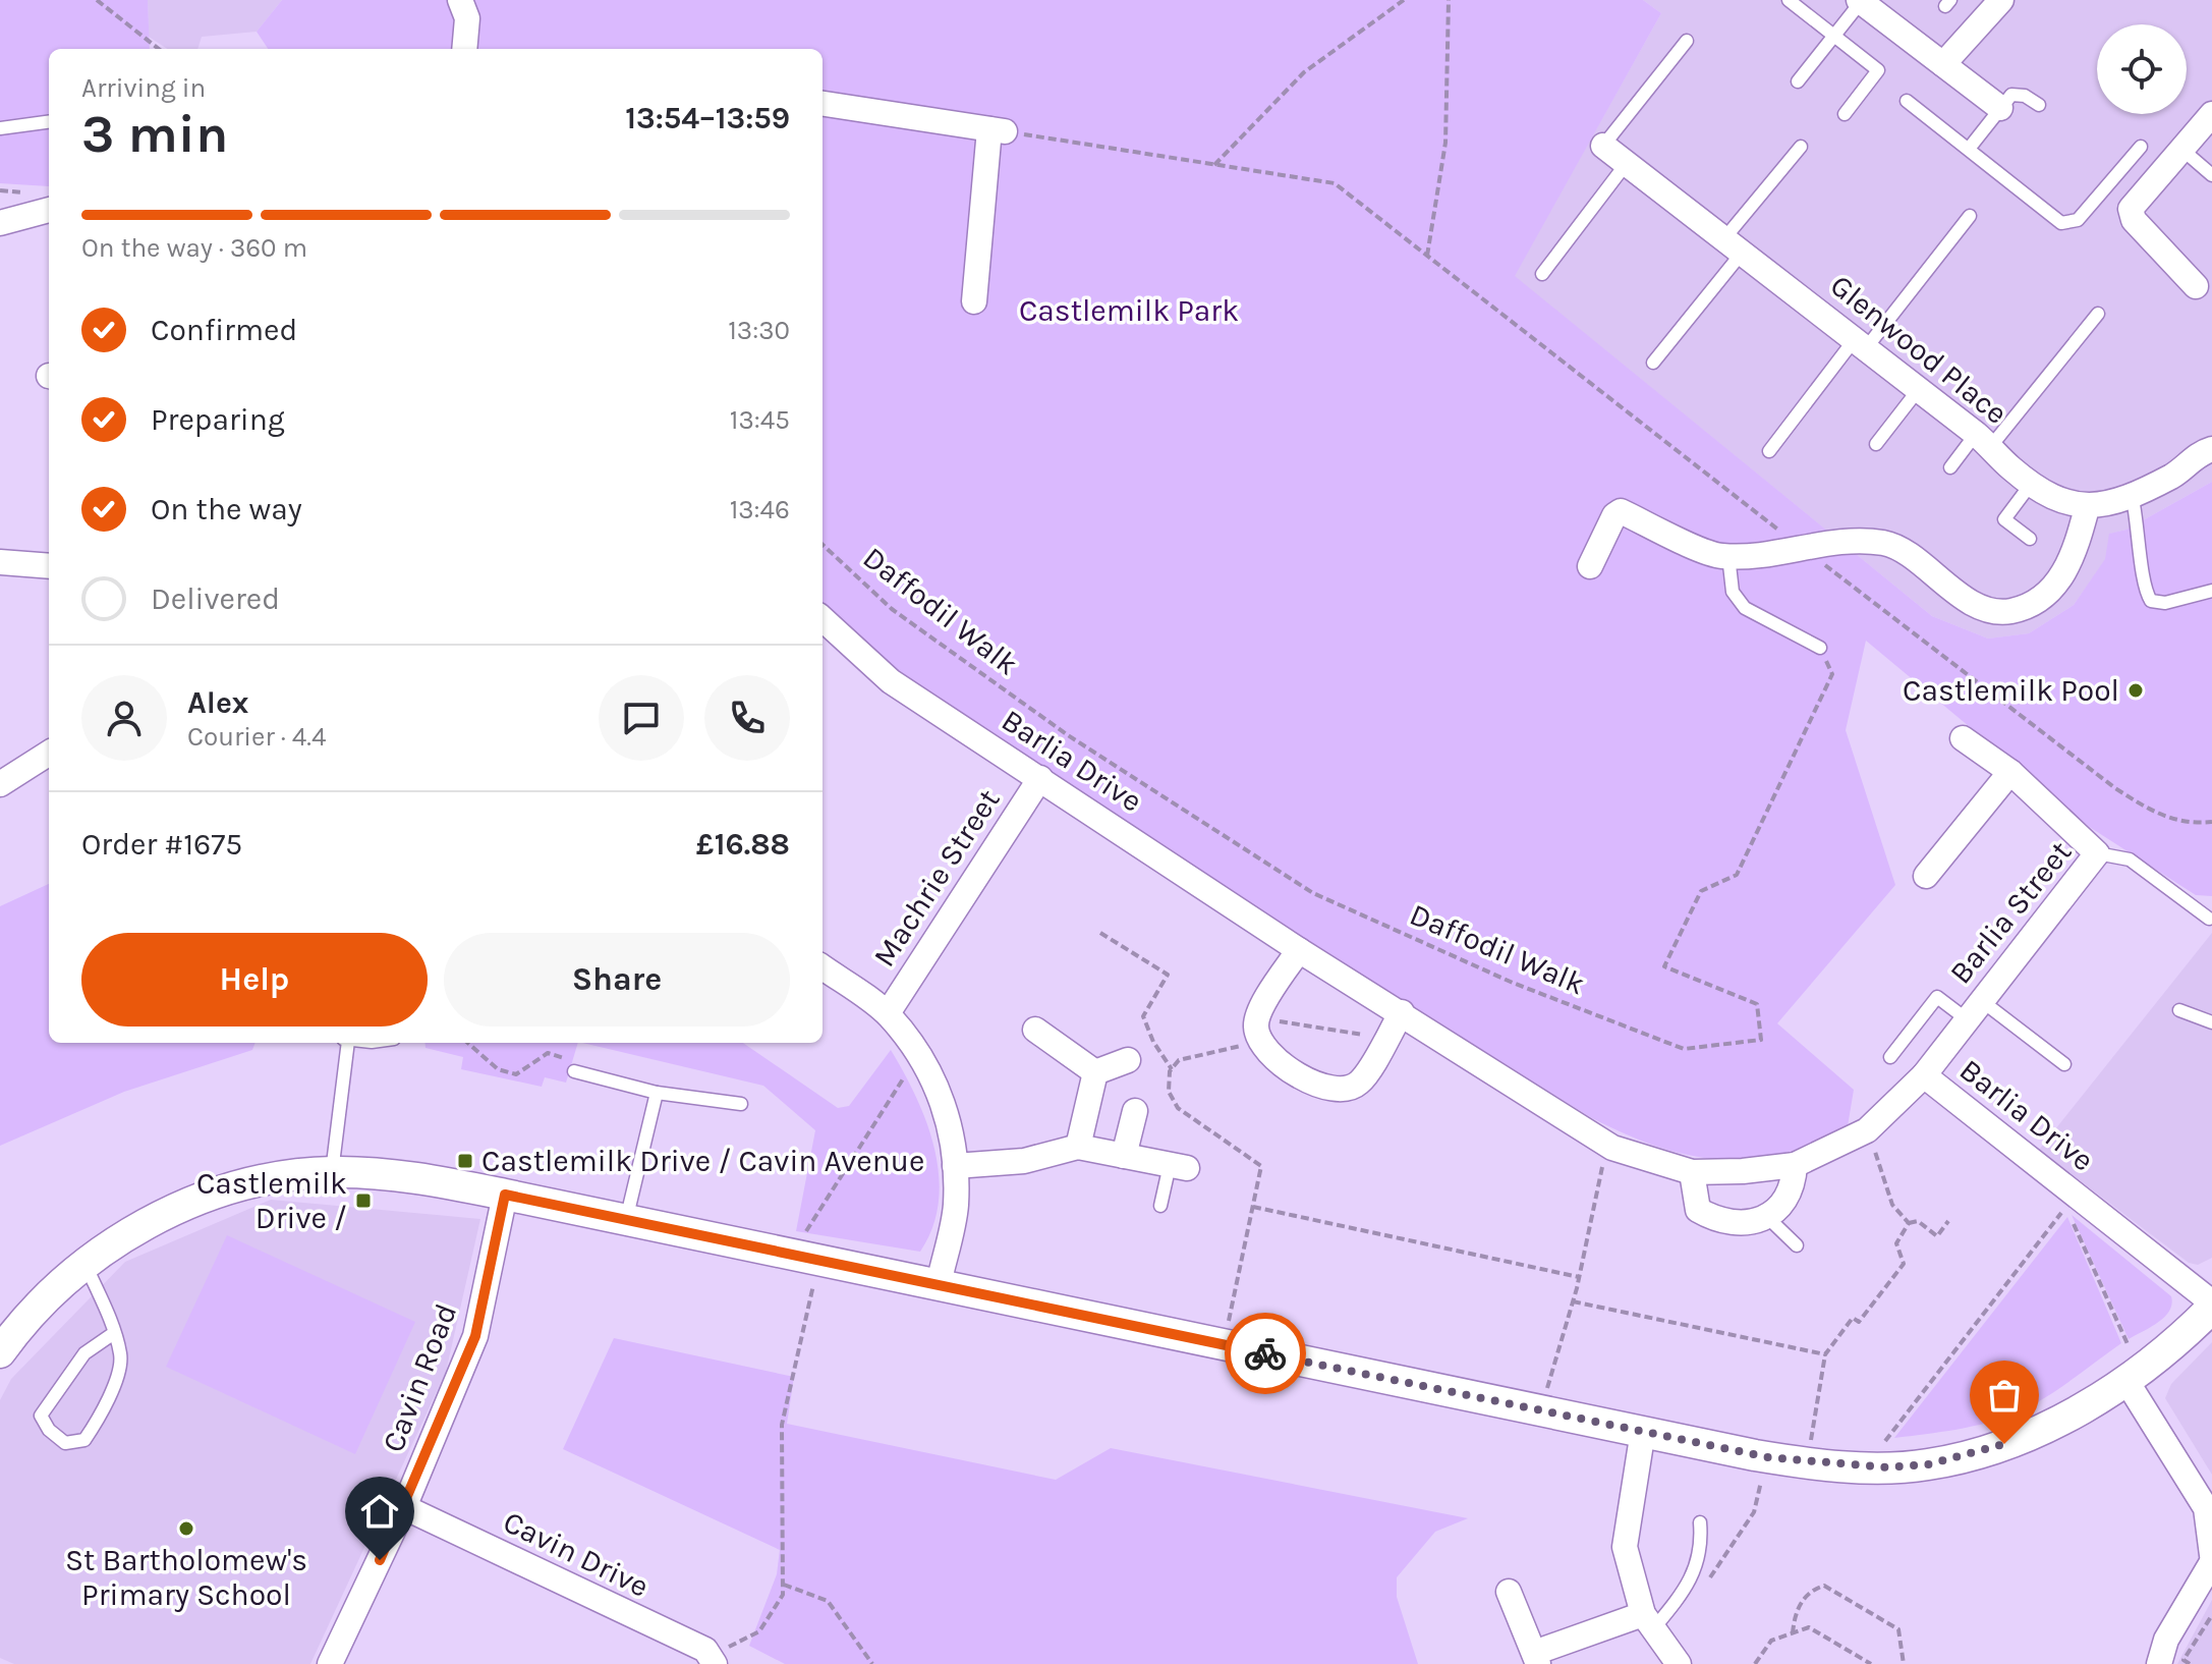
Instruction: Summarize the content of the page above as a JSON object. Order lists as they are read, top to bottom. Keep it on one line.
{"streets":{"street":["Glenwood Place","Barlia Drive","Machrie Street","Barlia Street","Cavin Road","Cavin Drive"],"path":["Daffodil Walk"]},"crossings":[["Barlia Drive","Machrie Street"],["Barlia Drive","Barlia Street"],["Cavin Road","Cavin Drive"]],"parks":["Castlemilk Park"],"places":{"other":["Castlemilk Pool","St Bartholomew's Primary School"],"transit":["Castlemilk Drive / Cavin Avenue","Castlemilk Drive /"]},"page":{"heading":["3 min","Arriving in","13:54–13:59"],"panel":["Alex","Courier · 4.4","Order #1675","£16.88"],"bar":"On the way · 360 m","list":[["Confirmed","13:30"],["Preparing","13:45"],["On the way","13:46"],"Delivered"],"buttons":["Help","Share"]}}
